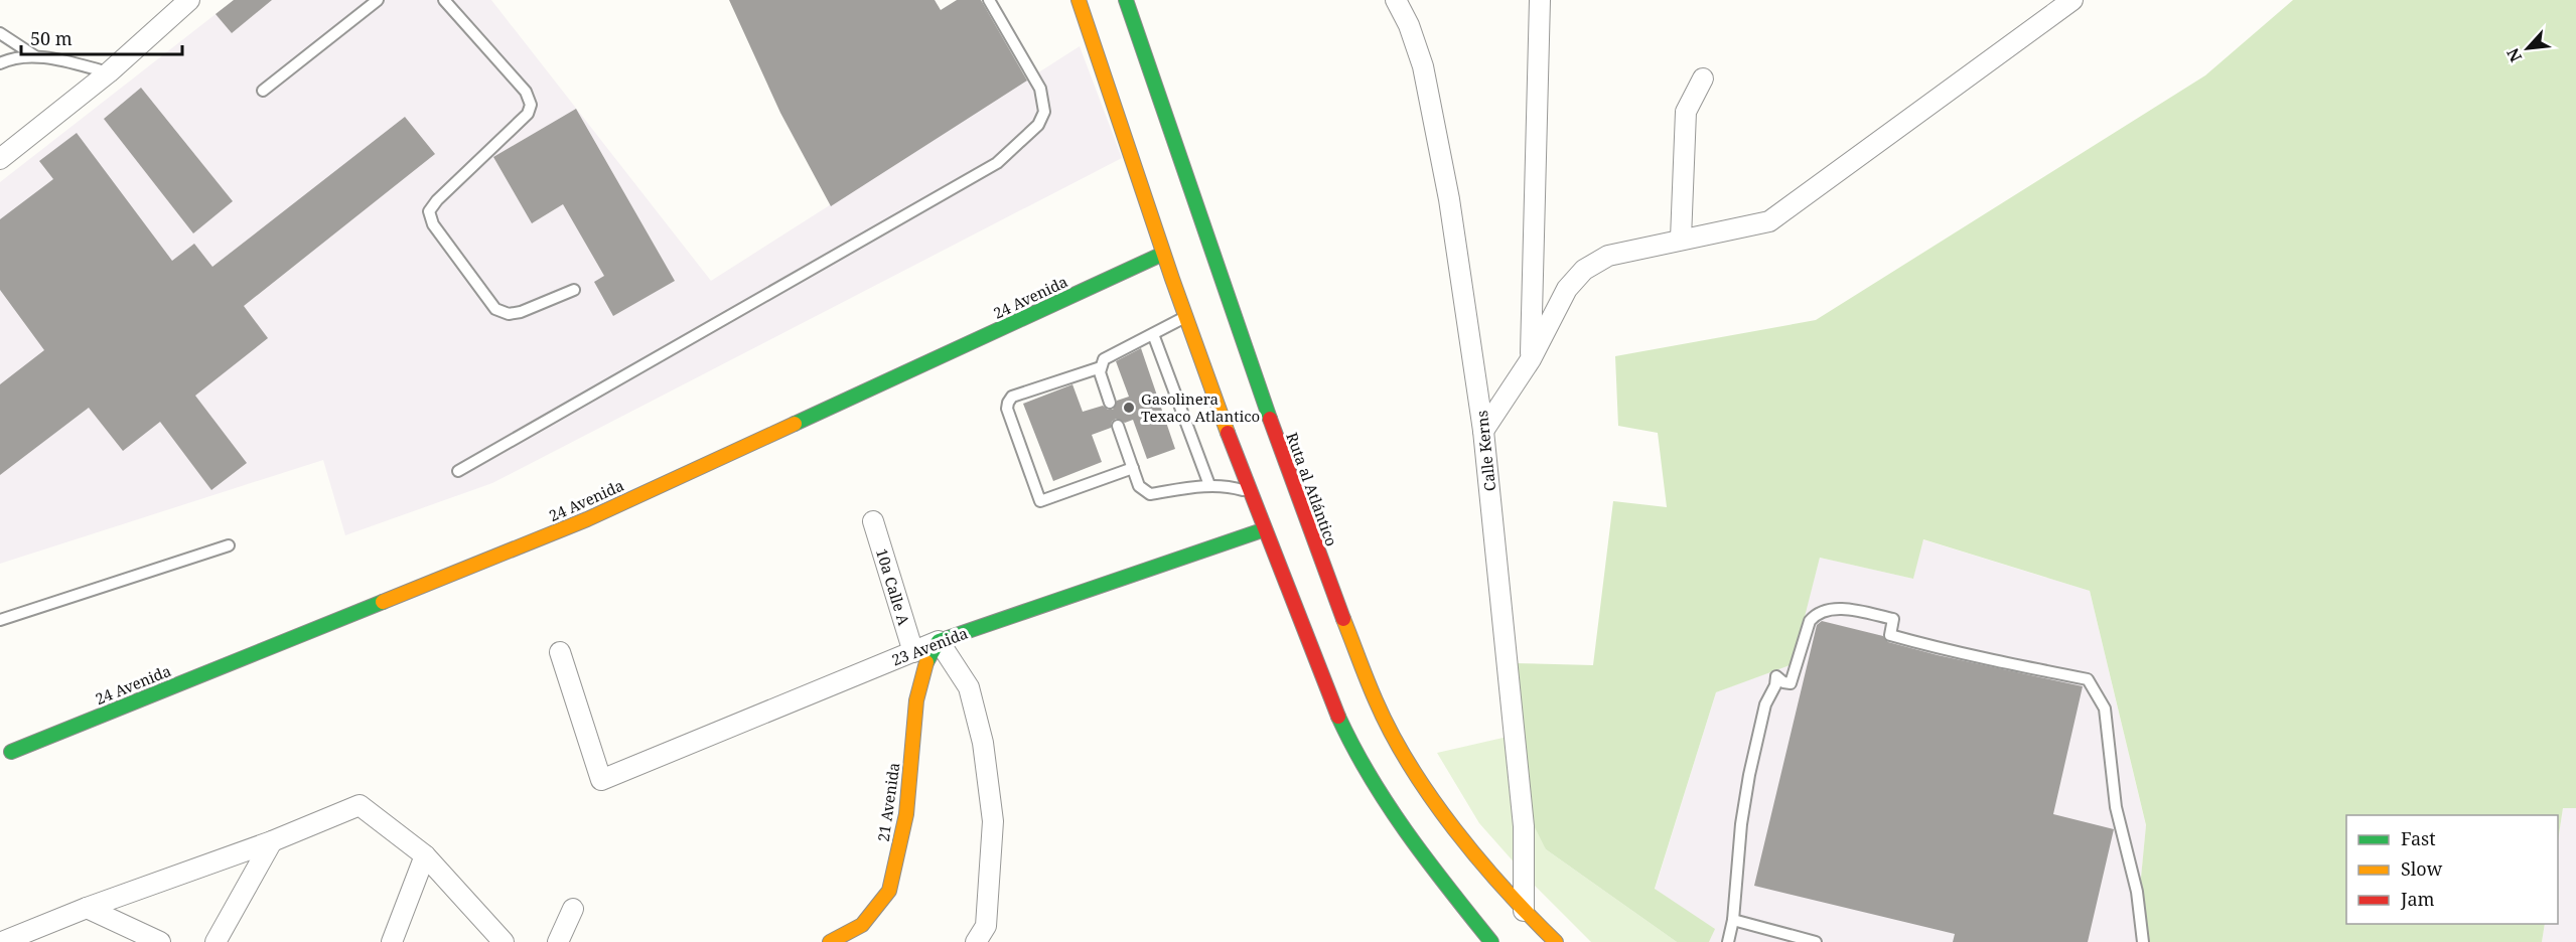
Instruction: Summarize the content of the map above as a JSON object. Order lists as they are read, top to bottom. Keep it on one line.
{"streets":{"main road":["24 Avenida","Ruta al Atlántico","23 Avenida","21 Avenida"],"street":["Calle Kerns","10a Calle A"]},"crossings":[["Calle Kerns","Ruta al Atlántico"],["10a Calle A","23 Avenida"],["23 Avenida","21 Avenida"]],"places":["Gasolinera Texaco Atlantico"],"legend":["Fast","Slow","Jam"],"scale_bar":"50 m","north":"bottom left"}
